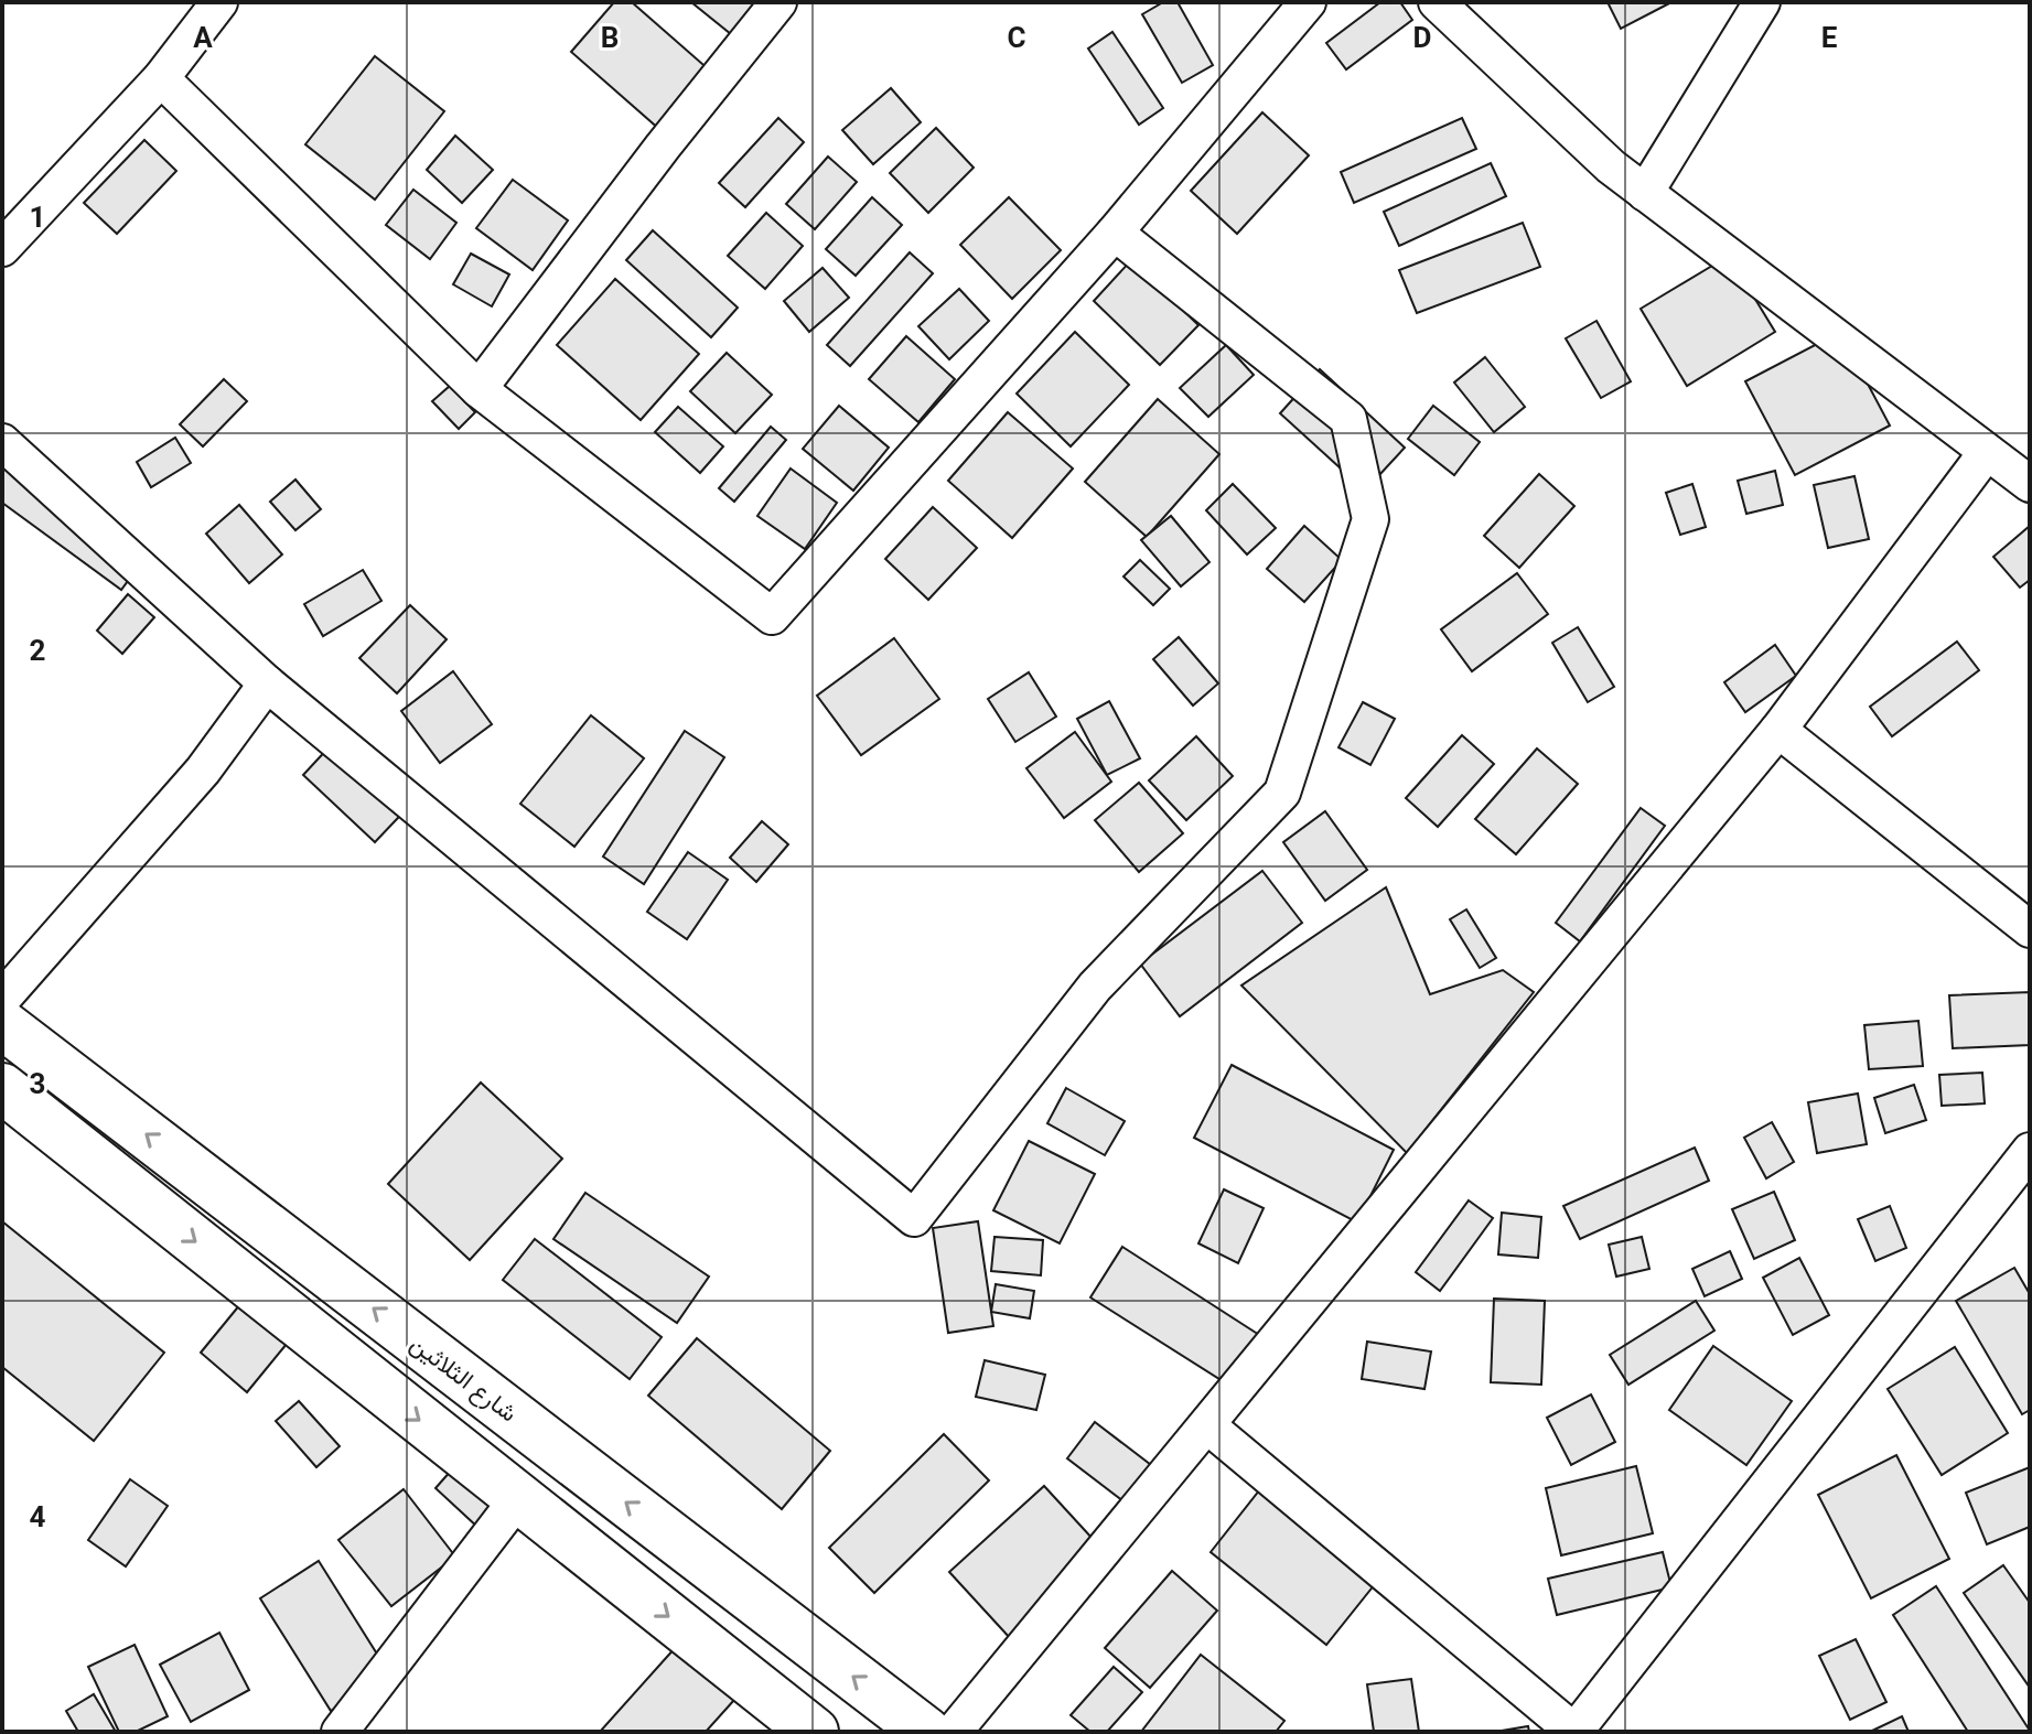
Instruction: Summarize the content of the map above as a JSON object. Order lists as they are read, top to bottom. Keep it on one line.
{"streets":{"street":["شارع الثلاثين"]},"grid":{"columns":["A","B","C","D","E"],"rows":["1","2","3","4"]}}
